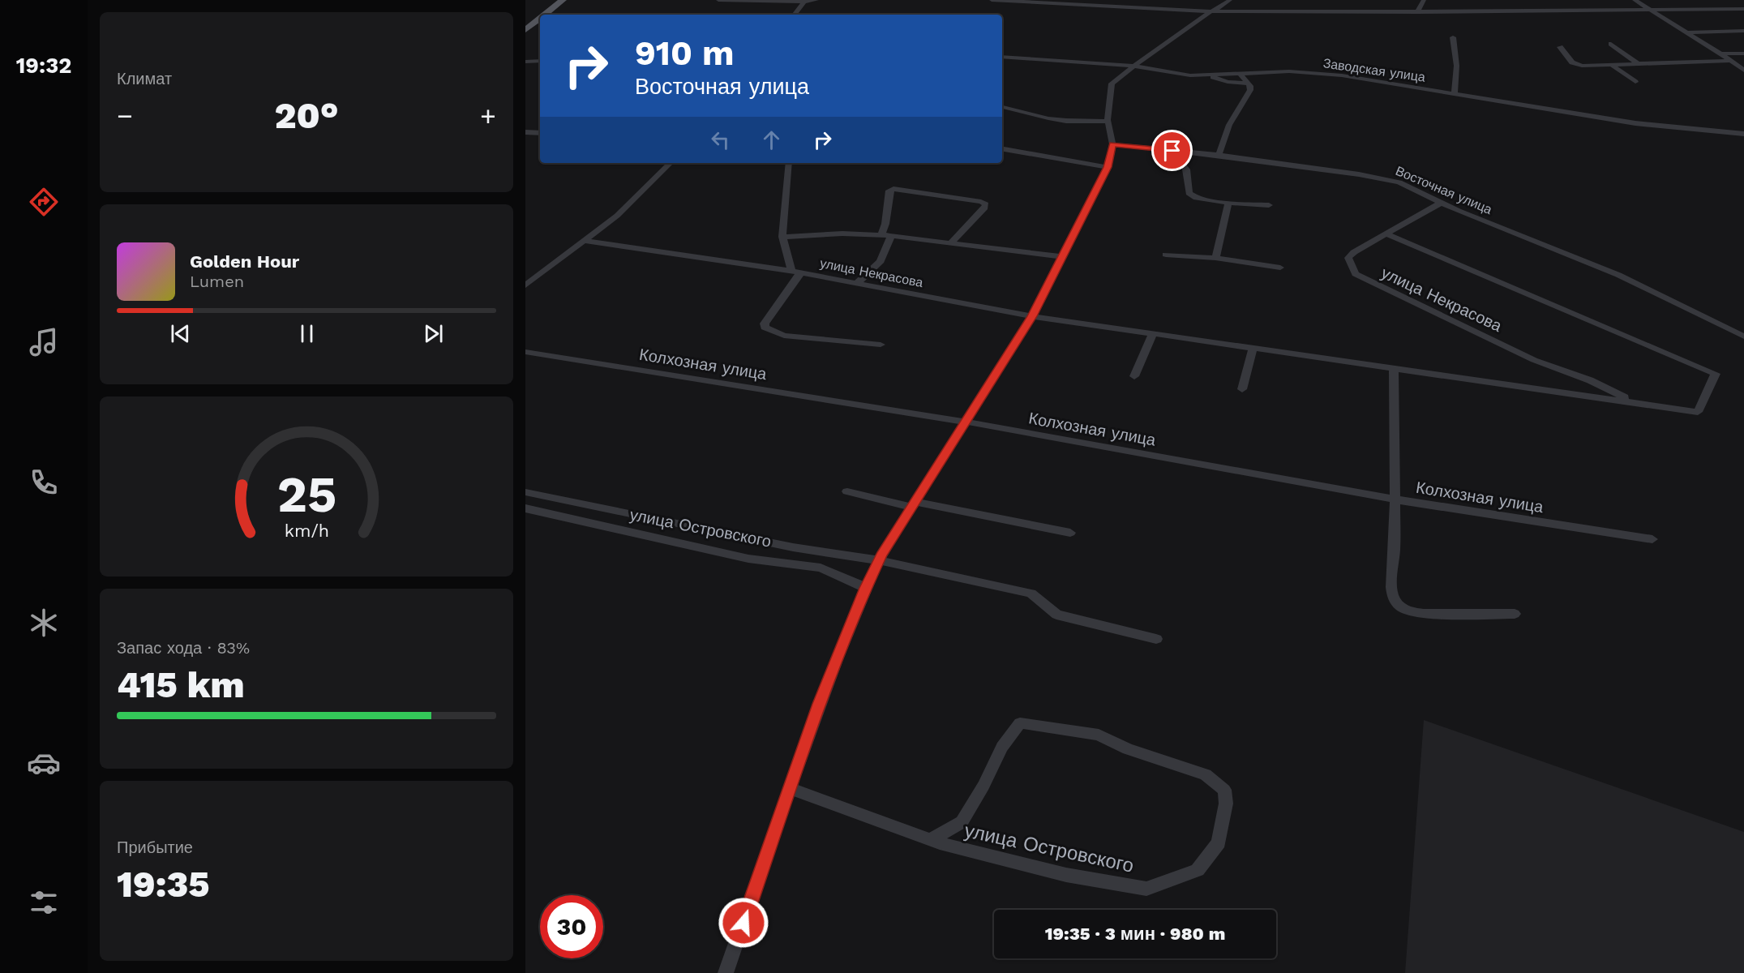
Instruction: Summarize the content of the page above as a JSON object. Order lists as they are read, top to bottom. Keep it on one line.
{"streets":{"street":["Заводская улица","Восточная улица","улица Некрасова","Колхозная улица","улица Островского"]},"crossings":[["Восточная улица","улица Некрасова"]],"page":{"tabs":"19:32","tile":["Климат",["Запас хода · 83%","415 km"],["Прибытие","19:35"]],"turn":["910 m","Восточная улица"],"heat":["−","20°","+"],"song":["Golden Hour","Lumen"],"limit":"30","trip":"19:35 · 3 мин · 980 m","gauge":["25","km/h"]}}
